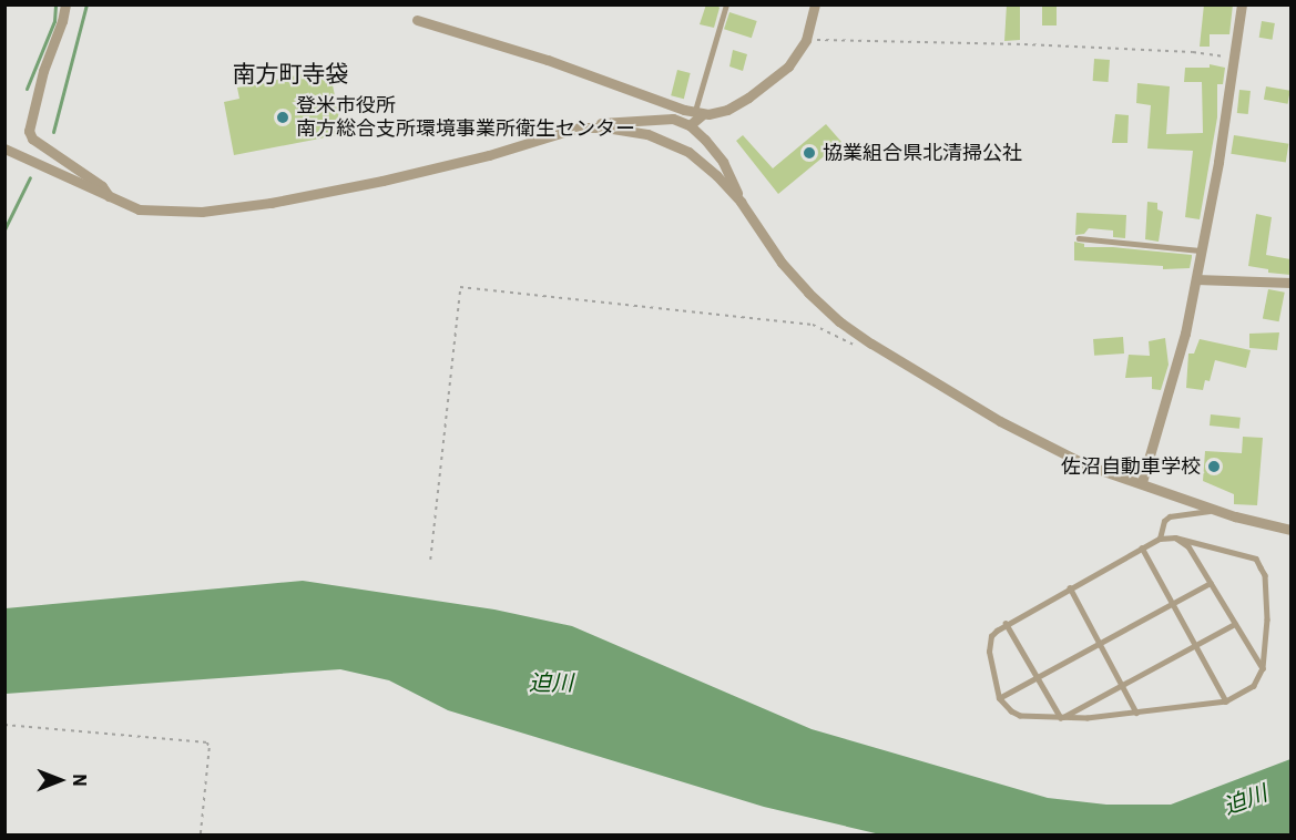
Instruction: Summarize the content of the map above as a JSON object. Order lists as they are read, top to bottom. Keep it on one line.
{"districts":["南方町寺袋"],"water":["迫川"],"places":["登米市役所 南方総合支所環境事業所衛生センター","協業組合県北清掃公社","佐沼自動車学校"],"north":"right"}
